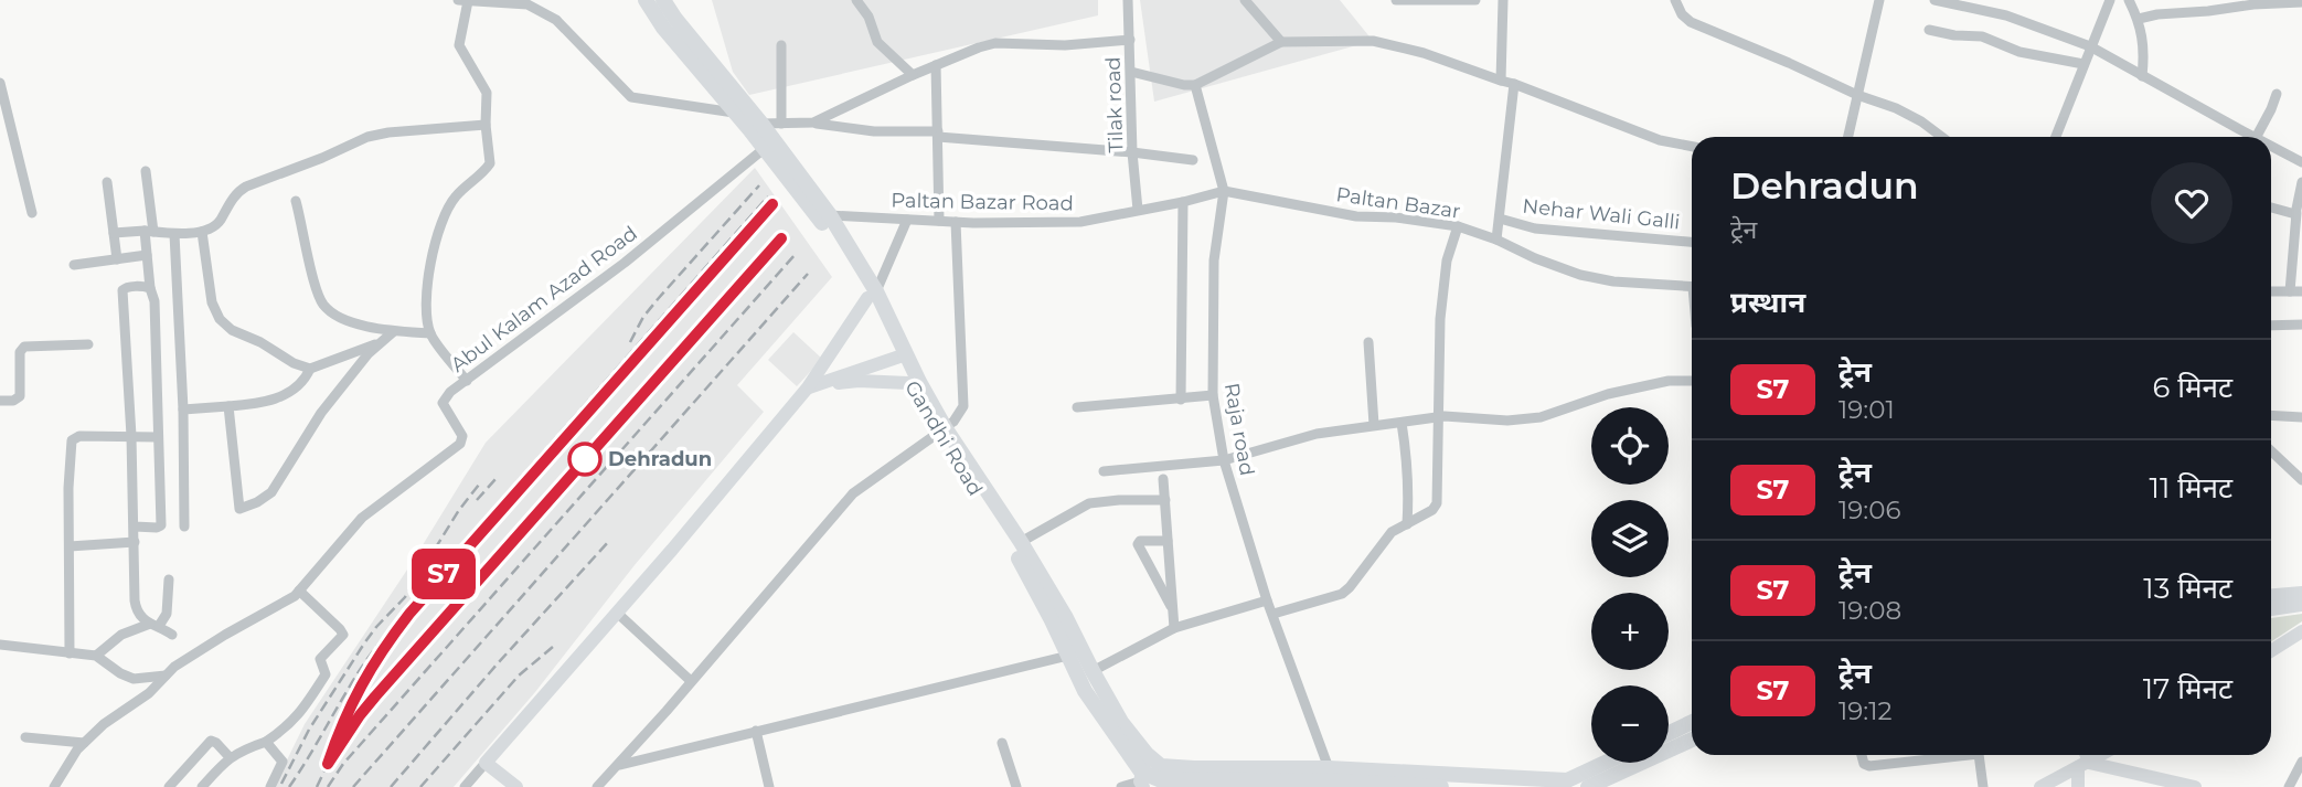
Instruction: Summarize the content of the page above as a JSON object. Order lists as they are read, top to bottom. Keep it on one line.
{"streets":{"main road":["Gandhi Road"],"street":["Tilak road","Paltan Bazar Road","Paltan Bazar","Nehar Wali Galli","Abul Kalam Azad Road","Raja road"]},"crossings":[["Tilak road","Paltan Bazar Road"],["Paltan Bazar Road","Paltan Bazar"],["Paltan Bazar Road","Raja road"],["Paltan Bazar Road","Gandhi Road"],["Paltan Bazar","Raja road"],["Abul Kalam Azad Road","Gandhi Road"]],"places":["Dehradun"],"page":{"on_map":"S7","heading":[["Dehradun","ट्रेन"],"प्रस्थान"],"list":[{"mark":"S7","name":"ट्रेन","note":"19:01","value":"6 मिनट"},{"mark":"S7","name":"ट्रेन","note":"19:06","value":"11 मिनट"},{"mark":"S7","name":"ट्रेन","note":"19:08","value":"13 मिनट"},{"mark":"S7","name":"ट्रेन","note":"19:12","value":"17 मिनट"}],"map_buttons":["+","−"]}}
